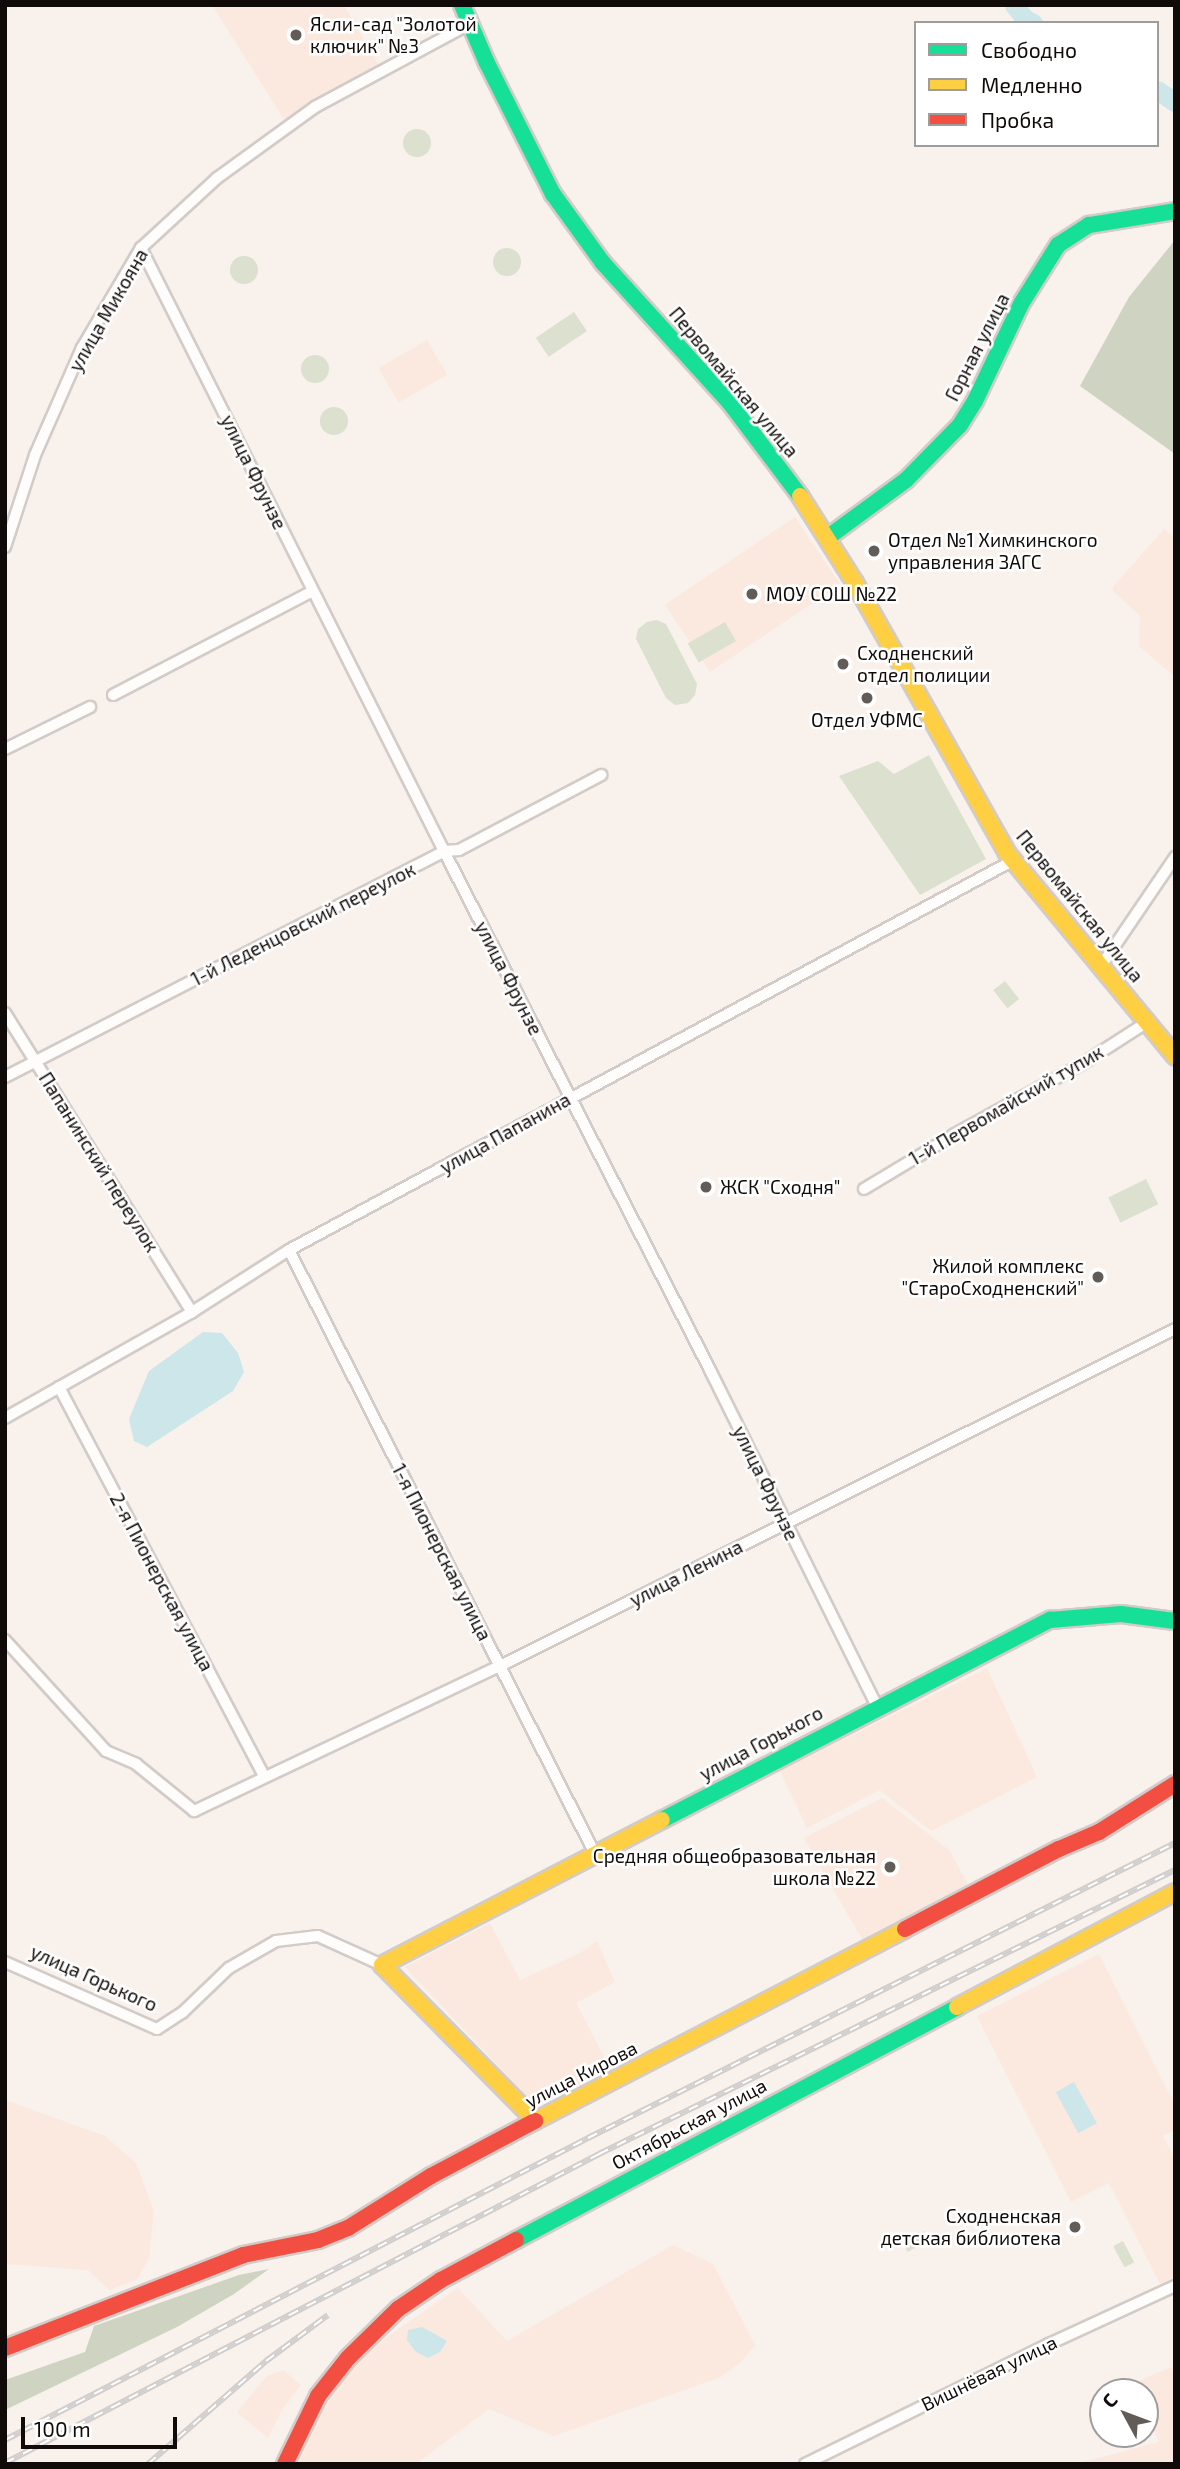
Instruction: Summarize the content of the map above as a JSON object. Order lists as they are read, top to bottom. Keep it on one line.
{"streets":{"street":["улица Микояна","Горная улица","Первомайская улица","улица Фрунзе","1-й Леденцовский переулок","1-й Первомайский тупик","улица Папанина","Папанинский переулок","1-я Пионерская улица","улица Ленина","2-я Пионерская улица","улица Горького","улица Кирова","Октябрьская улица","Вишнёвая улица"]},"crossings":[["улица Микояна","Первомайская улица"],["улица Микояна","улица Фрунзе"],["Горная улица","Первомайская улица"],["Первомайская улица","1-й Первомайский тупик"],["Первомайская улица","улица Папанина"],["улица Фрунзе","1-й Леденцовский переулок"],["улица Фрунзе","улица Папанина"],["улица Фрунзе","улица Ленина"],["улица Фрунзе","улица Горького"],["1-й Леденцовский переулок","Папанинский переулок"],["улица Папанина","Папанинский переулок"],["улица Папанина","1-я Пионерская улица"],["улица Папанина","2-я Пионерская улица"],["1-я Пионерская улица","улица Ленина"],["1-я Пионерская улица","улица Горького"],["улица Ленина","2-я Пионерская улица"],["улица Горького","улица Кирова"]],"places":["Ясли-сад \"Золотой ключик\" №3","Отдел №1 Химкинского управления ЗАГС","МОУ СОШ №22","Сходненский отдел полиции","Отдел УФМС","ЖСК \"Сходня\"","Жилой комплекс \"СтароСходненский\"","Средняя общеобразовательная школа №22","Сходненская детская библиотека"],"legend":["Свободно","Медленно","Пробка"],"scale_bar":"100 m","north":"top left"}
